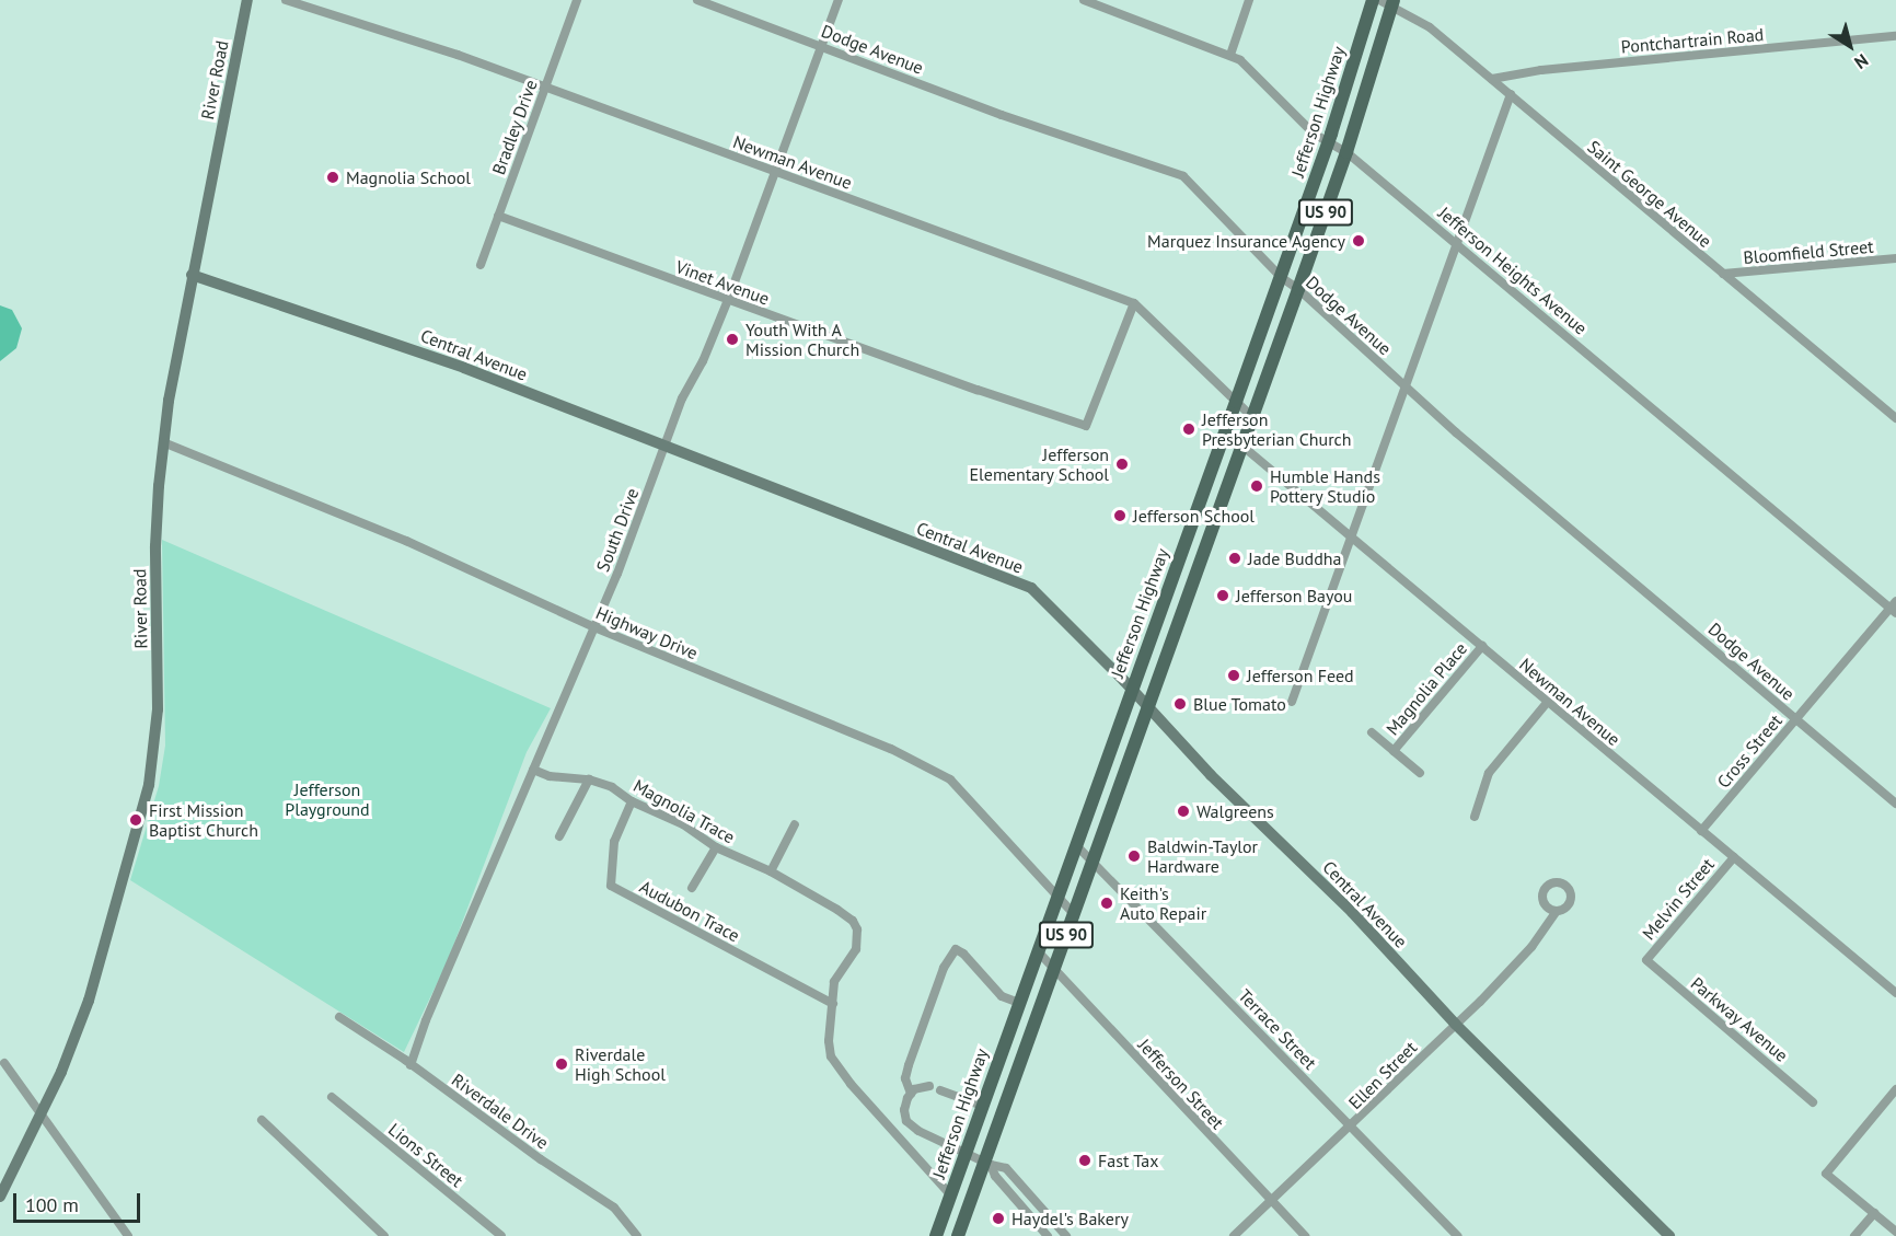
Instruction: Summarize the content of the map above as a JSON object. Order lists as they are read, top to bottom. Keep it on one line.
{"streets":{"main road":["River Road","Jefferson Highway","US 90","Central Avenue"],"street":["Pontchartrain Road","Dodge Avenue","Bradley Drive","Newman Avenue","Saint George Avenue","Bloomfield Street","Jefferson Heights Avenue","Vinet Avenue","South Drive","Highway Drive","Magnolia Place","Cross Street","Magnolia Trace","Melvin Street","Audubon Trace","Parkway Avenue","Terrace Street","Ellen Street","Jefferson Street","Riverdale Drive","Lions Street"]},"crossings":[["Pontchartrain Road","Saint George Avenue"],["Dodge Avenue","Jefferson Highway"],["Dodge Avenue","US 90"],["Dodge Avenue","South Drive"],["Dodge Avenue","Cross Street"],["River Road","Central Avenue"],["River Road","Highway Drive"],["Jefferson Highway","Newman Avenue"],["Jefferson Highway","Jefferson Heights Avenue"],["Jefferson Highway","Central Avenue"],["Jefferson Highway","Highway Drive"],["Jefferson Highway","Terrace Street"],["Jefferson Highway","Jefferson Street"],["Bradley Drive","Newman Avenue"],["Bradley Drive","Vinet Avenue"],["Newman Avenue","US 90"],["Newman Avenue","Vinet Avenue"],["Newman Avenue","South Drive"],["Newman Avenue","Magnolia Place"],["Newman Avenue","Cross Street"],["Newman Avenue","Melvin Street"],["Saint George Avenue","US 90"],["Saint George Avenue","Bloomfield Street"],["US 90","Jefferson Heights Avenue"],["US 90","Central Avenue"],["US 90","Highway Drive"],["US 90","Terrace Street"],["US 90","Jefferson Street"],["Jefferson Heights Avenue","Cross Street"],["Vinet Avenue","South Drive"],["Central Avenue","South Drive"],["Central Avenue","Ellen Street"],["South Drive","Highway Drive"],["South Drive","Magnolia Trace"],["South Drive","Riverdale Drive"],["Magnolia Trace","Audubon Trace"],["Melvin Street","Parkway Avenue"],["Terrace Street","Ellen Street"],["Ellen Street","Jefferson Street"]],"parks":["Jefferson Playground"],"places":["Magnolia School","Marquez Insurance Agency","Youth With A Mission Church","Jefferson Presbyterian Church","Jefferson Elementary School","Humble Hands Pottery Studio","Jefferson School","Jade Buddha","Jefferson Bayou","Jefferson Feed","Blue Tomato","Walgreens","First Mission Baptist Church","Baldwin-Taylor Hardware","Keith's Auto Repair","Riverdale High School","Fast Tax","Haydel's Bakery"],"scale_bar":"100 m","north":"bottom right"}
